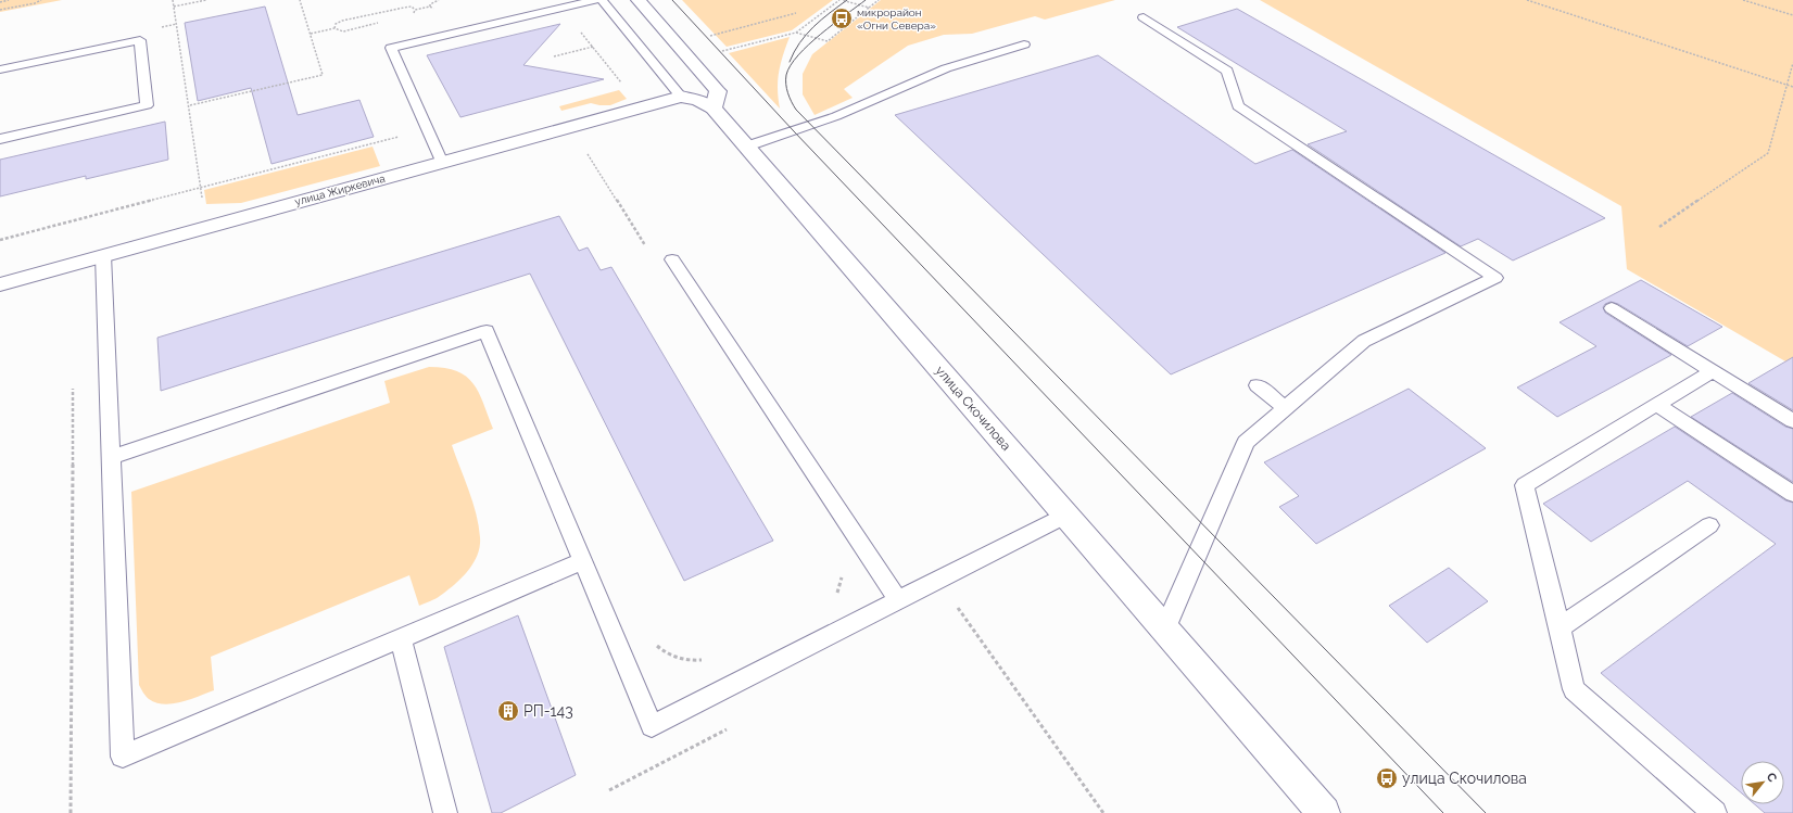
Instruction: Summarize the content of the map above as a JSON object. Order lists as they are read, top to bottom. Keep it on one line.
{"streets":{"street":["улица Жиркевича","улица Скочилова"]},"places":{"bus stop":["микрорайон «Огни Севера»","улица Скочилова"],"building":["РП-143"]},"north":"top right"}
